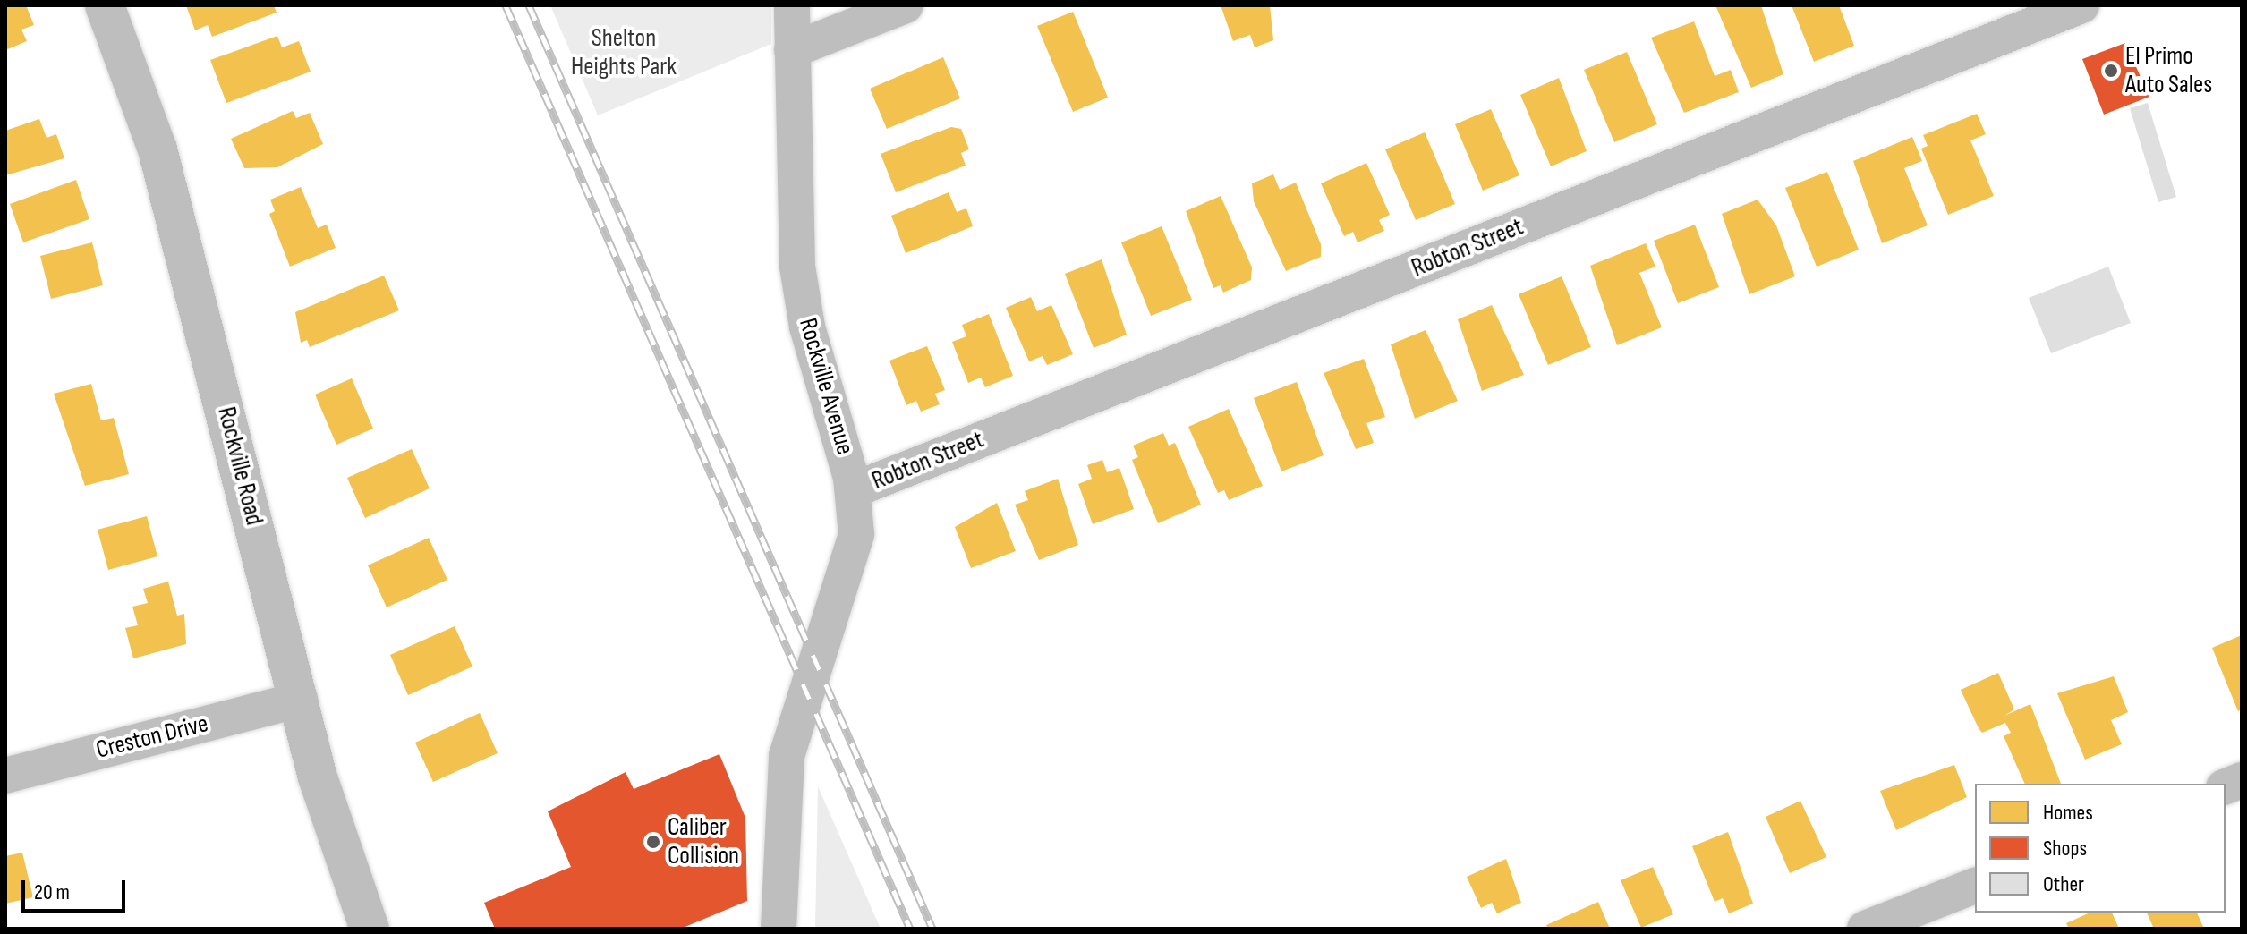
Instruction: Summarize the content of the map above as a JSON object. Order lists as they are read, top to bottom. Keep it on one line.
{"streets":{"main road":["Rockville Road"],"street":["Robton Street","Rockville Avenue","Creston Drive"]},"crossings":[["Robton Street","Rockville Avenue"],["Rockville Road","Creston Drive"]],"parks":["Shelton Heights Park"],"places":["El Primo Auto Sales","Caliber Collision"],"legend":["Homes","Shops","Other"],"scale_bar":"20 m"}
